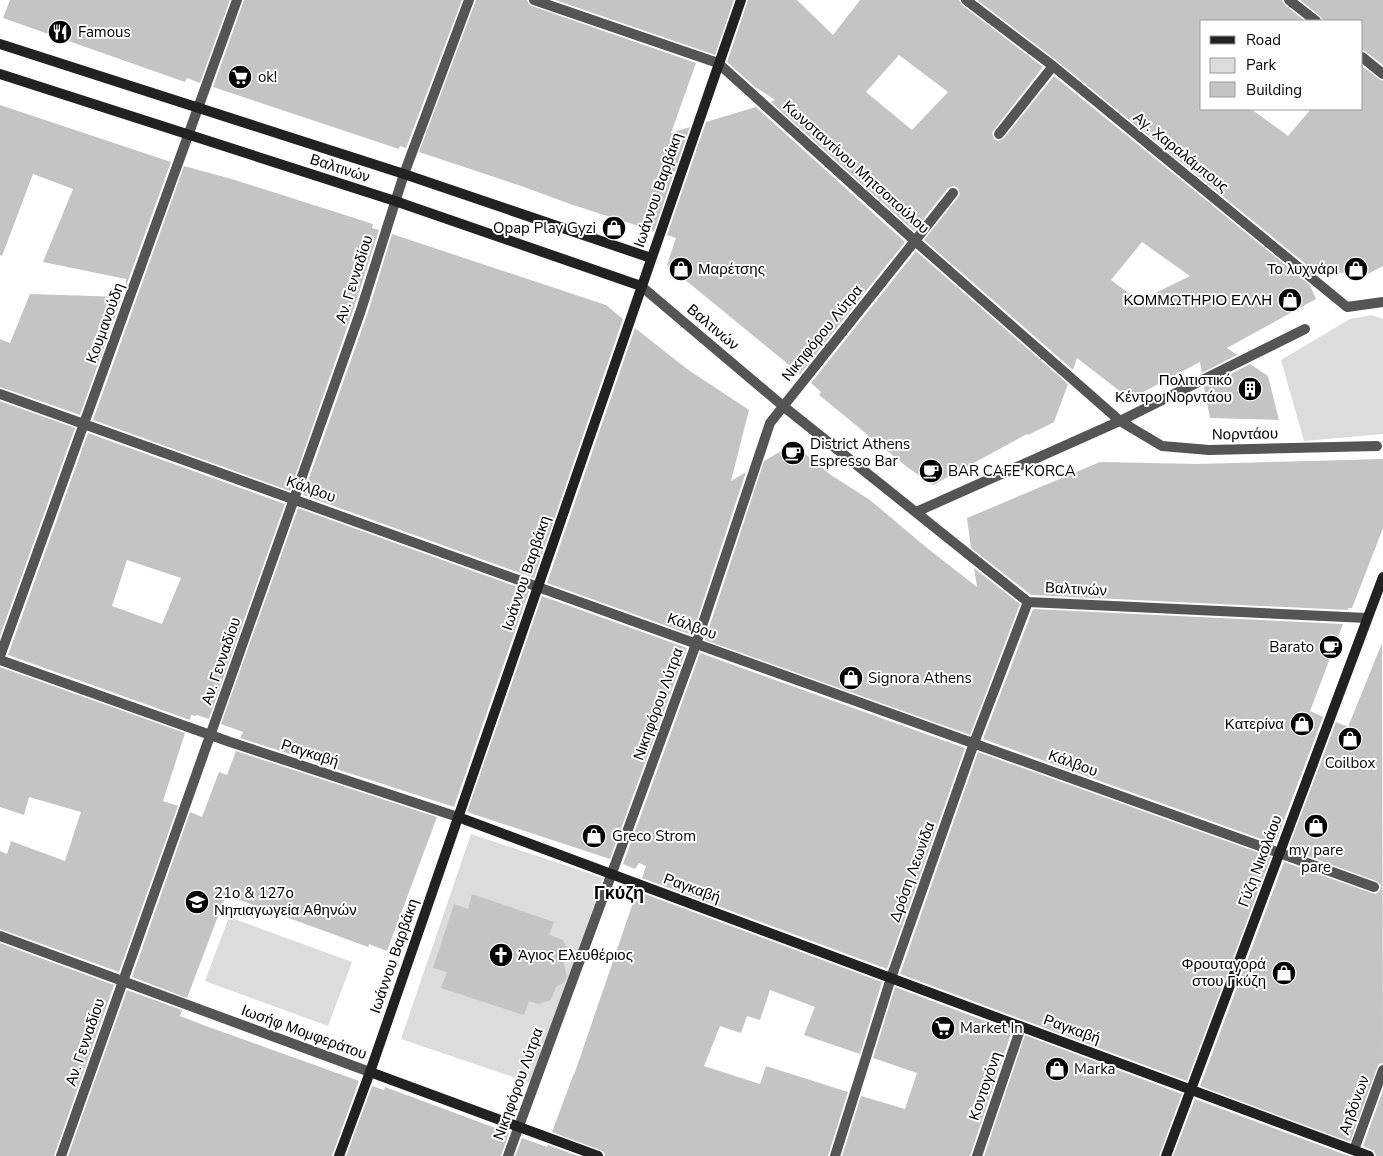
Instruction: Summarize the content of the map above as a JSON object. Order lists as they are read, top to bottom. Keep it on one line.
{"streets":{"street":["Αγ. Χαραλάμπους","Κωνσταντίνου Μητσοπούλου","Βαλτινών","Ιωάννου Βαρβάκη","Αν. Γενναδίου","Κουμανούδη","Νικηφόρου Λύτρα","Νορντάου","Κάλβου","Ραγκαβή","Γύζη Νικολάου","Δρόση Λεωνίδα","Ιωσήφ Μομφεράτου","Κοντογόνη","Αηδόνων"]},"crossings":[["Κωνσταντίνου Μητσοπούλου","Ιωάννου Βαρβάκη"],["Κωνσταντίνου Μητσοπούλου","Νικηφόρου Λύτρα"],["Κωνσταντίνου Μητσοπούλου","Νορντάου"],["Βαλτινών","Ιωάννου Βαρβάκη"],["Βαλτινών","Αν. Γενναδίου"],["Βαλτινών","Κουμανούδη"],["Βαλτινών","Νικηφόρου Λύτρα"],["Βαλτινών","Γύζη Νικολάου"],["Βαλτινών","Δρόση Λεωνίδα"],["Ιωάννου Βαρβάκη","Κάλβου"],["Ιωάννου Βαρβάκη","Ραγκαβή"],["Ιωάννου Βαρβάκη","Ιωσήφ Μομφεράτου"],["Αν. Γενναδίου","Κάλβου"],["Αν. Γενναδίου","Ραγκαβή"],["Αν. Γενναδίου","Ιωσήφ Μομφεράτου"],["Κουμανούδη","Κάλβου"],["Νικηφόρου Λύτρα","Κάλβου"],["Νικηφόρου Λύτρα","Ραγκαβή"],["Νικηφόρου Λύτρα","Ιωσήφ Μομφεράτου"],["Κάλβου","Γύζη Νικολάου"],["Κάλβου","Δρόση Λεωνίδα"],["Ραγκαβή","Γύζη Νικολάου"],["Ραγκαβή","Δρόση Λεωνίδα"],["Ραγκαβή","Κοντογόνη"],["Ραγκαβή","Αηδόνων"]],"districts":["Γκύζη"],"places":{"restaurant":["Famous"],"supermarket":["ok!","Market In"],"shop":["Opap Play Gyzi","Μαρέτσης","Το λυχνάρι","ΚΟΜΜΩΤΗΡΙΟ ΕΛΛΗ","Signora Athens","Κατερίνα","Coilbox","my pare pare","Greco Strom","Φρουταγορά στου Γκύζη","Marka"],"building":["Πολιτιστικό Κέντρο Νορντάου"],"cafe":["District Athens Espresso Bar","BAR CAFE KORCA","Barato"],"school or university":["21ο & 127ο Νηπιαγωγεία Αθηνών"],"church":["Άγιος Ελευθέριος"]},"legend":["Road","Park","Building"]}
